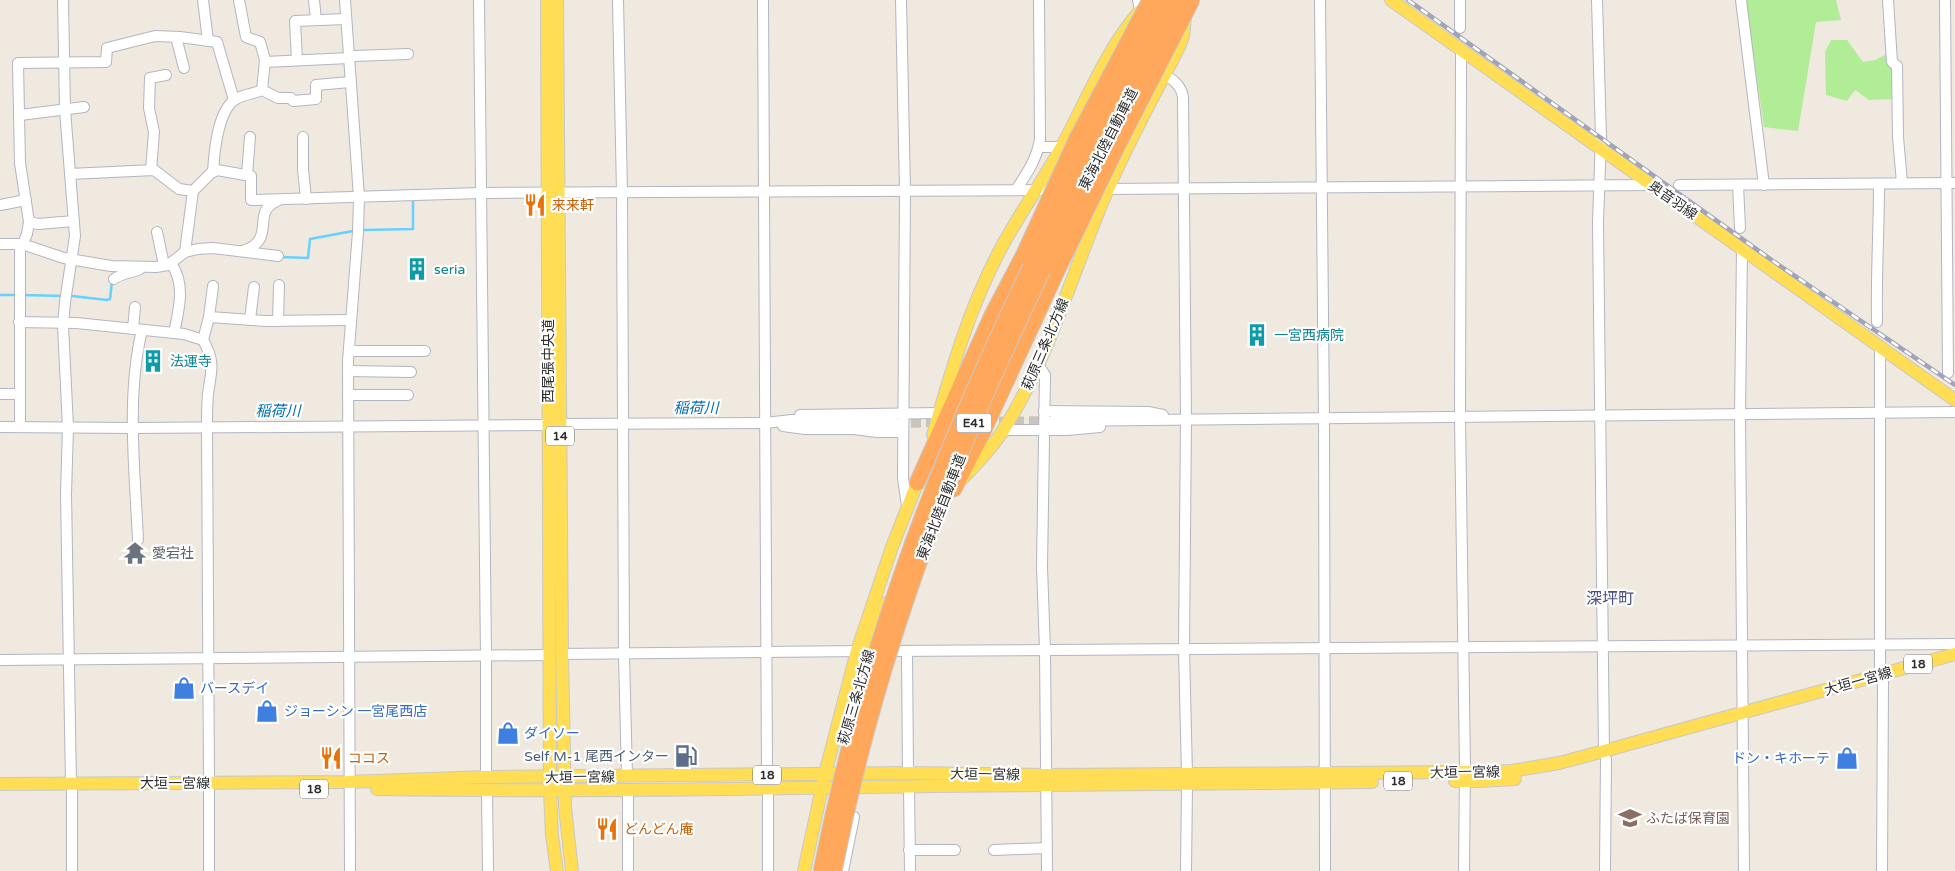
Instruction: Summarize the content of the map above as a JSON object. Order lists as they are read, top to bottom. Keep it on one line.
{"streets":{"highway":["東海北陸自動車道","E41"],"main road":["奥音羽線","萩原三条北方線","西尾張中央道","14","18","大垣一宮線"]},"crossings":[["萩原三条北方線","大垣一宮線"],["西尾張中央道","大垣一宮線"]],"districts":["深坪町"],"water":["稲荷川"],"places":{"restaurant":["来来軒","ココス","どんどん庵"],"building":["seria","一宮西病院","法運寺"],"temple":["愛宕社"],"shop":["バースデイ","ジョーシン 一宮尾西店","ダイソー","ドン・キホーテ"],"fuel station":["Self M-1 尾西インター"],"school or university":["ふたば保育園"]}}
